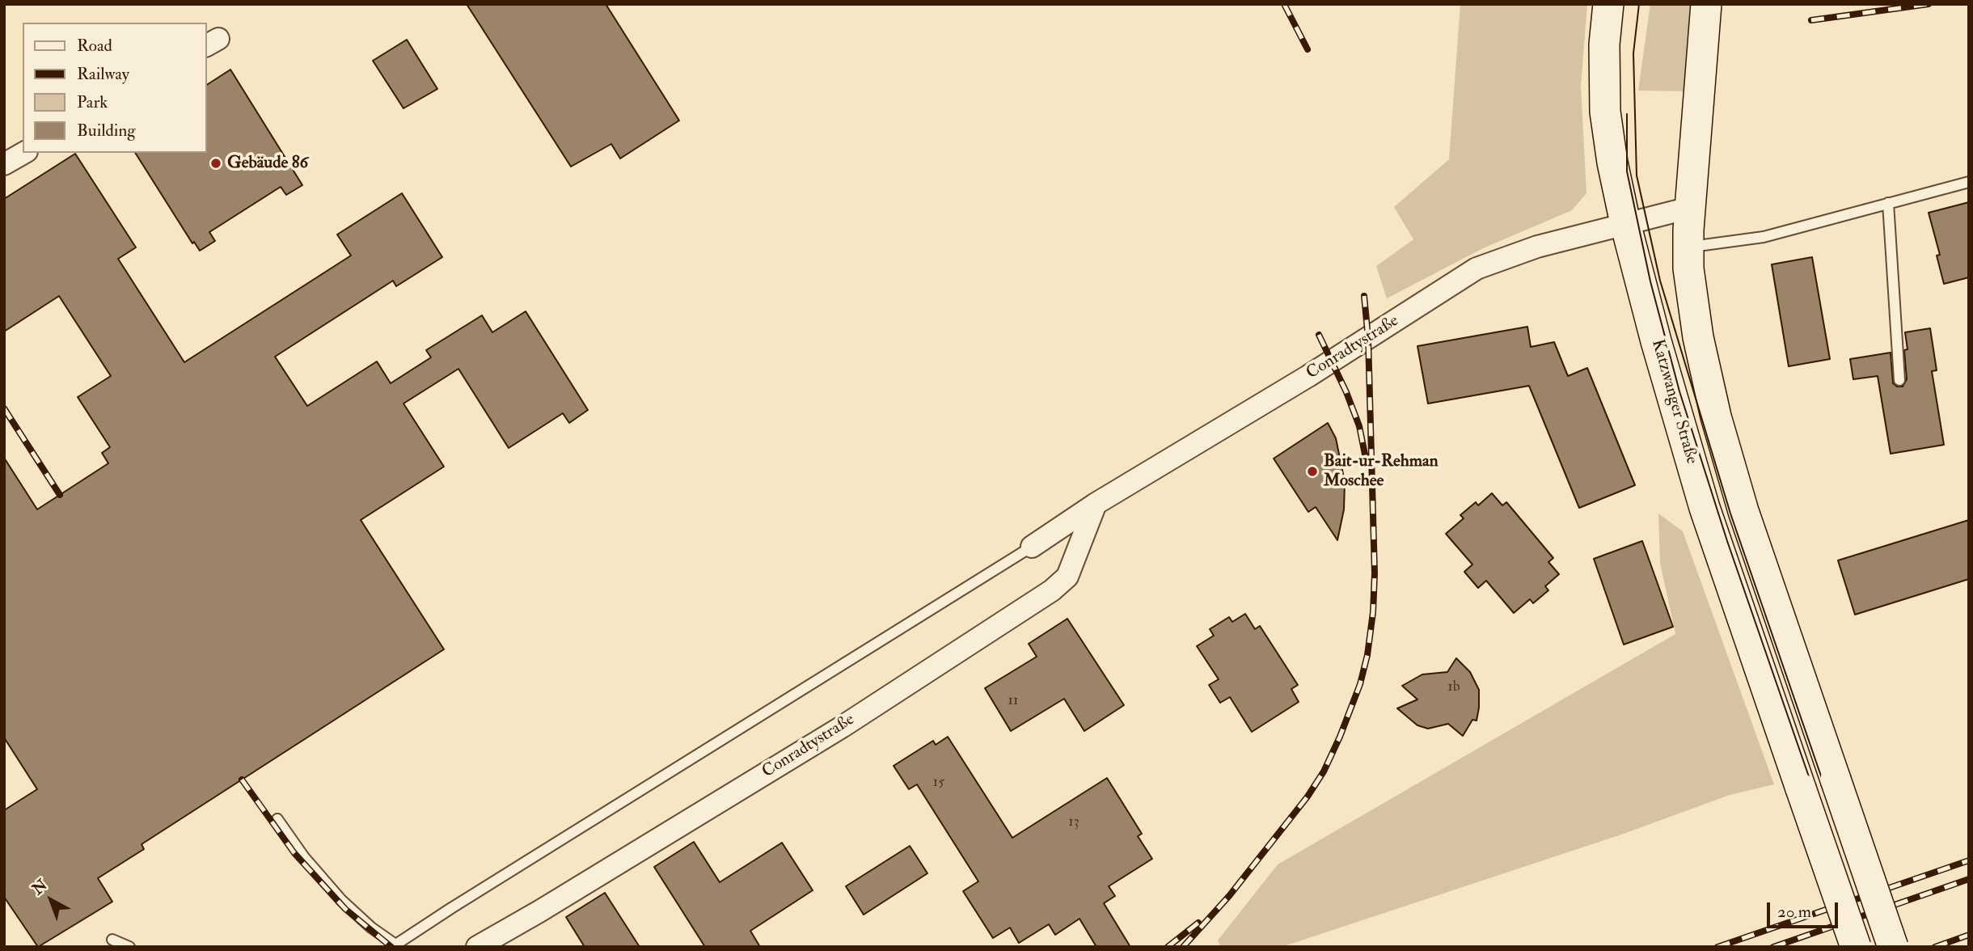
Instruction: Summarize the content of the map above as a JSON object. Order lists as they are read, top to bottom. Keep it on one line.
{"streets":{"main road":["Katzwanger Straße"],"street":["Conradtystraße"]},"crossings":[["Conradtystraße","Katzwanger Straße"]],"places":["Gebäude 86","Bait-ur-Rehman Moschee"],"house_numbers":["1b","11","15","13"],"legend":["Road","Railway","Park","Building"],"scale_bar":"20 m","north":"top left"}
